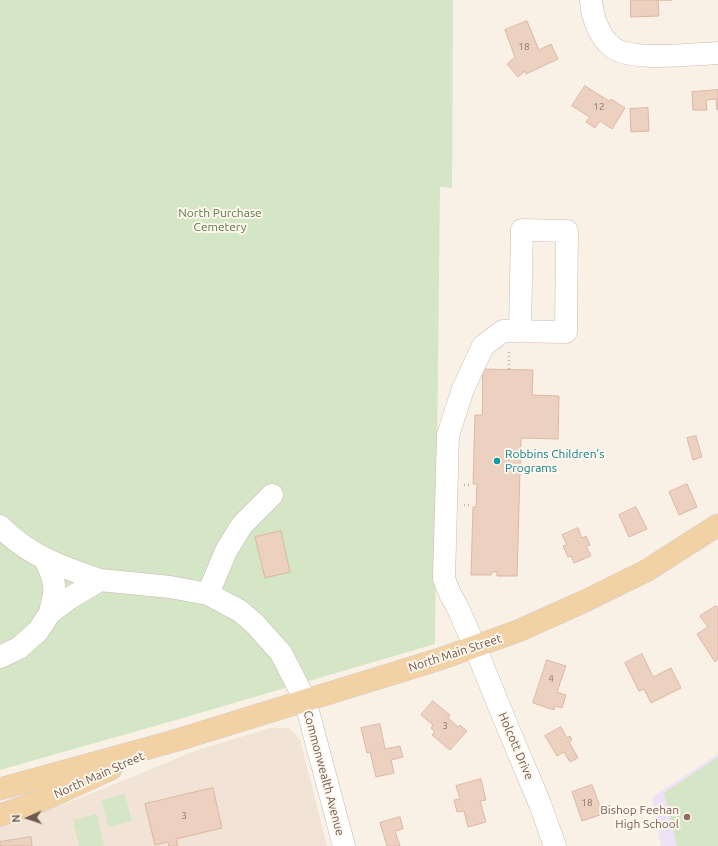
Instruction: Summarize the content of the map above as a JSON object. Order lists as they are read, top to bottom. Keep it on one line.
{"streets":{"main road":["North Main Street"],"street":["Holcott Drive","Commonwealth Avenue"]},"crossings":[["North Main Street","Holcott Drive"],["North Main Street","Commonwealth Avenue"]],"parks":["North Purchase Cemetery"],"places":["Robbins Children's Programs","Bishop Feehan High School"],"house_numbers":["18","12","4","3","18","3"],"north":"left"}
